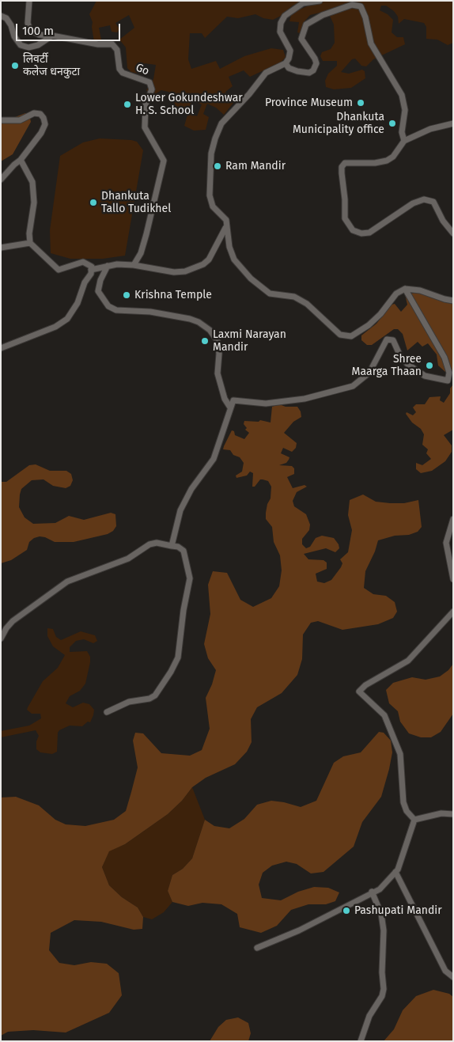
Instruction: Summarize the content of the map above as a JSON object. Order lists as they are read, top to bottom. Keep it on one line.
{"streets":{"street":["Go"]},"places":["लिवर्टी कलेज धनकुटा","Province Museum","Lower Gokundeshwar H. S. School","Dhankuta Municipality office","Ram Mandir","Dhankuta Tallo Tudikhel","Krishna Temple","Laxmi Narayan Mandir","Shree Maarga Thaan","Pashupati Mandir"],"scale_bar":"100 m"}
